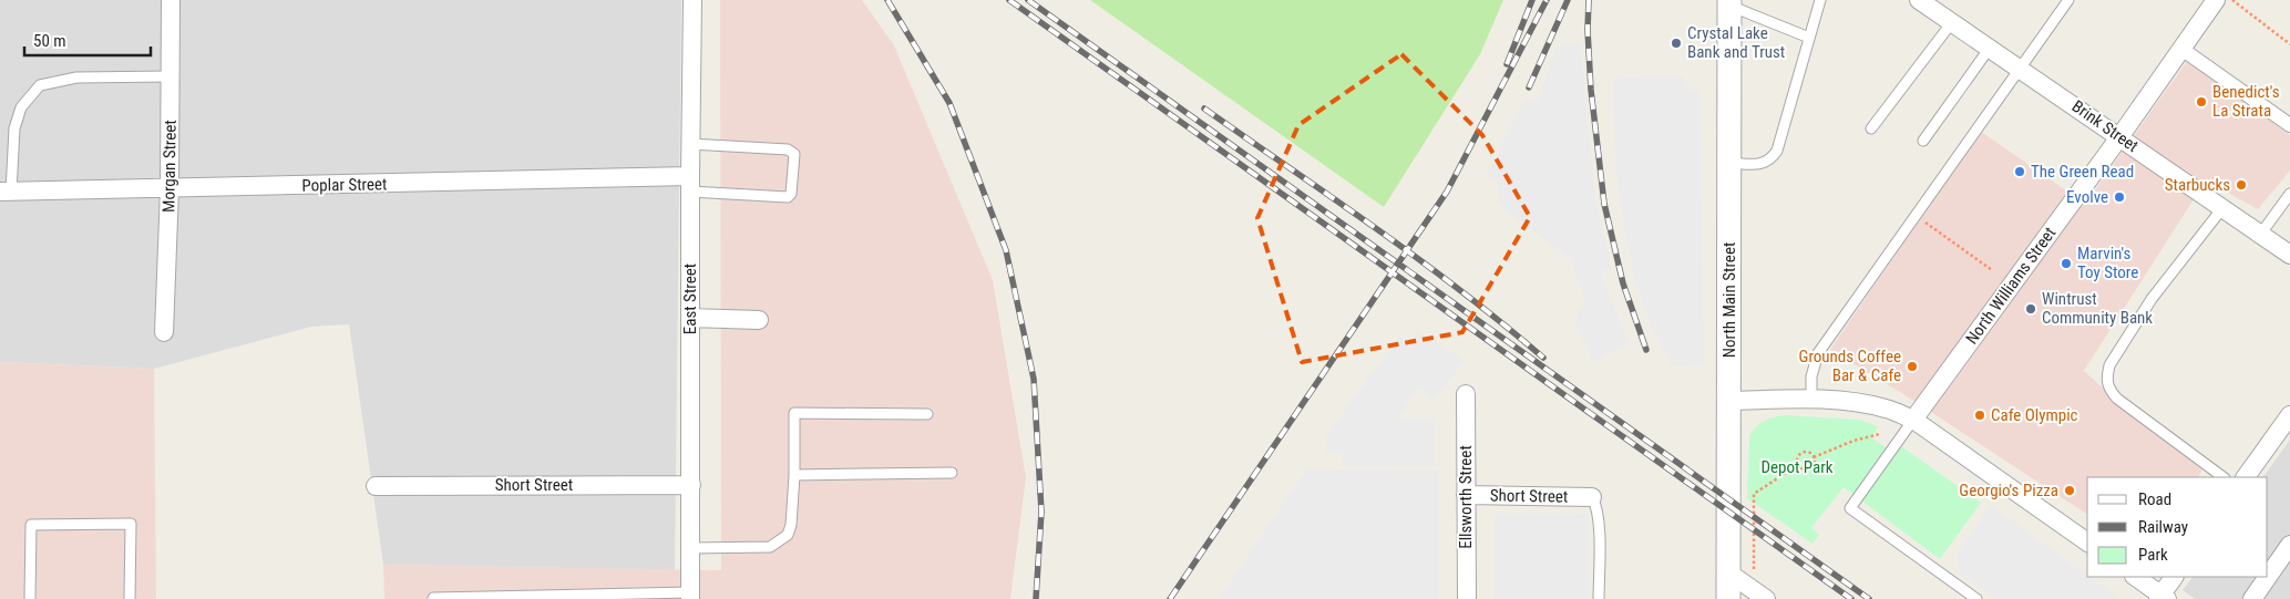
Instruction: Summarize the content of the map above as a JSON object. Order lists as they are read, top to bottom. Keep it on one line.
{"streets":{"street":["Brink Street","Morgan Street","Poplar Street","North Williams Street","East Street","North Main Street","Short Street","Ellsworth Street"]},"crossings":[["Brink Street","North Williams Street"],["Morgan Street","Poplar Street"],["Poplar Street","East Street"],["East Street","Short Street"],["Short Street","Ellsworth Street"]],"parks":["Depot Park"],"places":["Crystal Lake Bank and Trust","Benedict's La Strata","The Green Read","Starbucks","Evolve","Marvin's Toy Store","Wintrust Community Bank","Grounds Coffee Bar & Cafe","Cafe Olympic","Georgio's Pizza"],"legend":["Road","Railway","Park"],"scale_bar":"50 m"}
